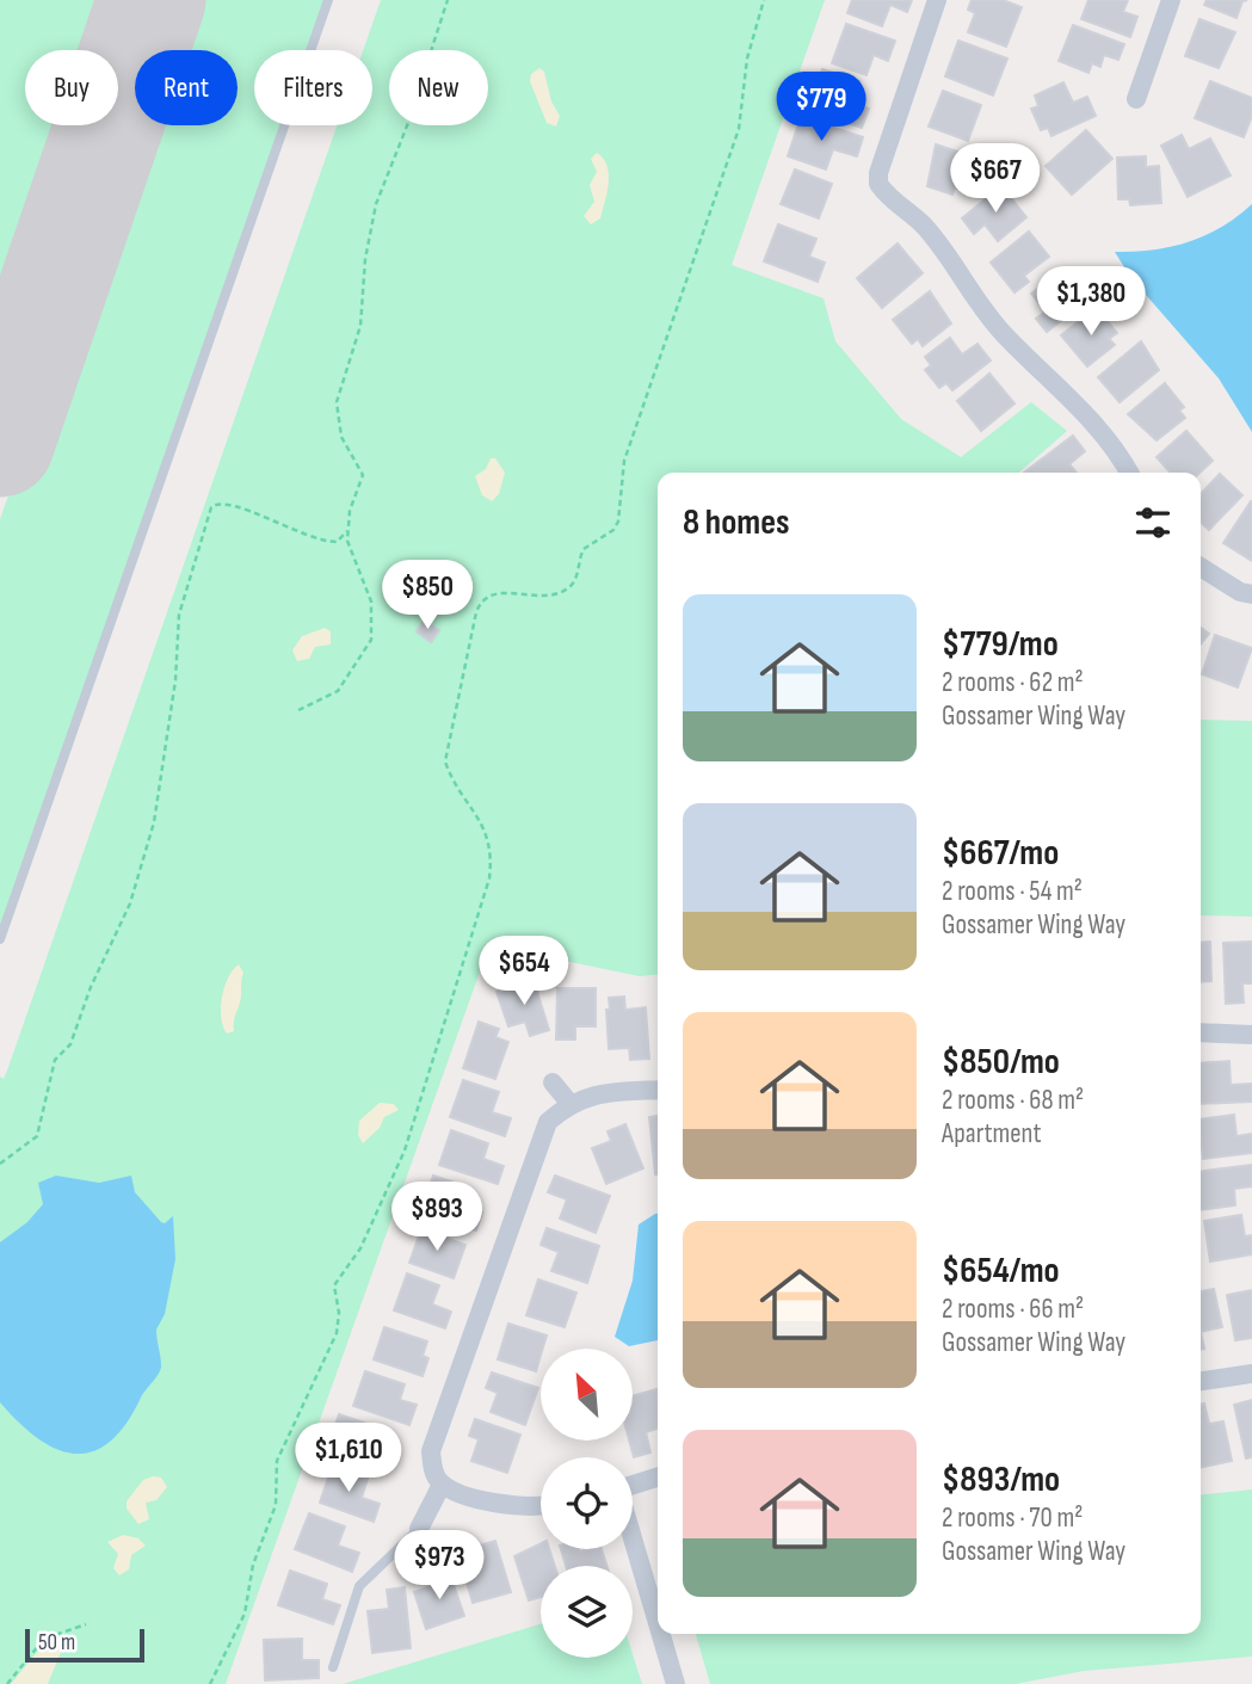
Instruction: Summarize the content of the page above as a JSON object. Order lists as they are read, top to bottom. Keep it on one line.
{"scale_bar":"50 m","north":"top left","page":{"chip":["Buy","Rent","Filters","New"],"price":["$779","$667","$1,380","$850","$654","$893","$1,610","$973"],"heading":"8 homes","list":[{"name":"$779/mo","note":"2 rooms · 62 m² · Gossamer Wing Way"},{"name":"$667/mo","note":"2 rooms · 54 m² · Gossamer Wing Way"},{"name":"$850/mo","note":"2 rooms · 68 m² · Apartment"},{"name":"$654/mo","note":"2 rooms · 66 m² · Gossamer Wing Way"},{"name":"$893/mo","note":"2 rooms · 70 m² · Gossamer Wing Way"}],"scale":"50 m"}}
